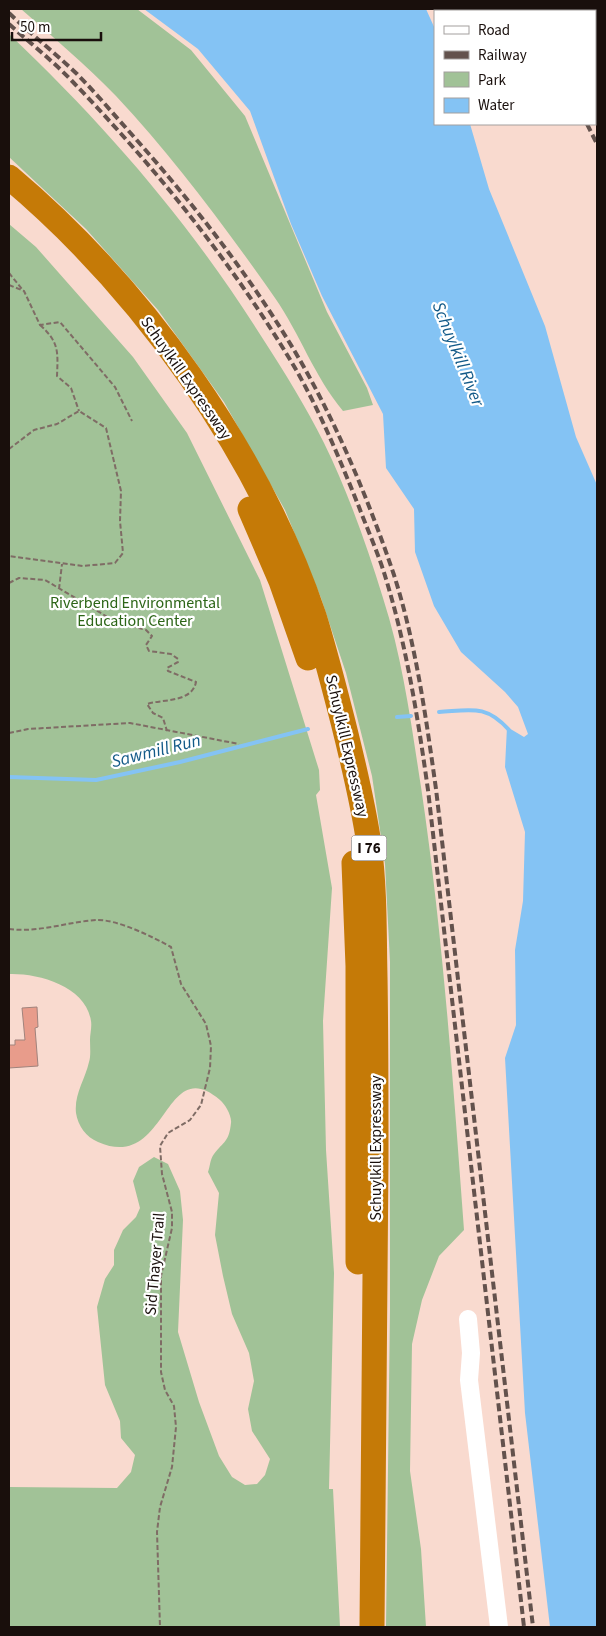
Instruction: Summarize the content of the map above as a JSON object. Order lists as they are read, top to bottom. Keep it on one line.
{"streets":{"highway":["Schuylkill Expressway","I 76"],"path":["Sid Thayer Trail"]},"water":["Schuylkill River","Sawmill Run"],"parks":["Riverbend Environmental Education Center"],"legend":["Road","Railway","Park","Water"],"scale_bar":"50 m"}
